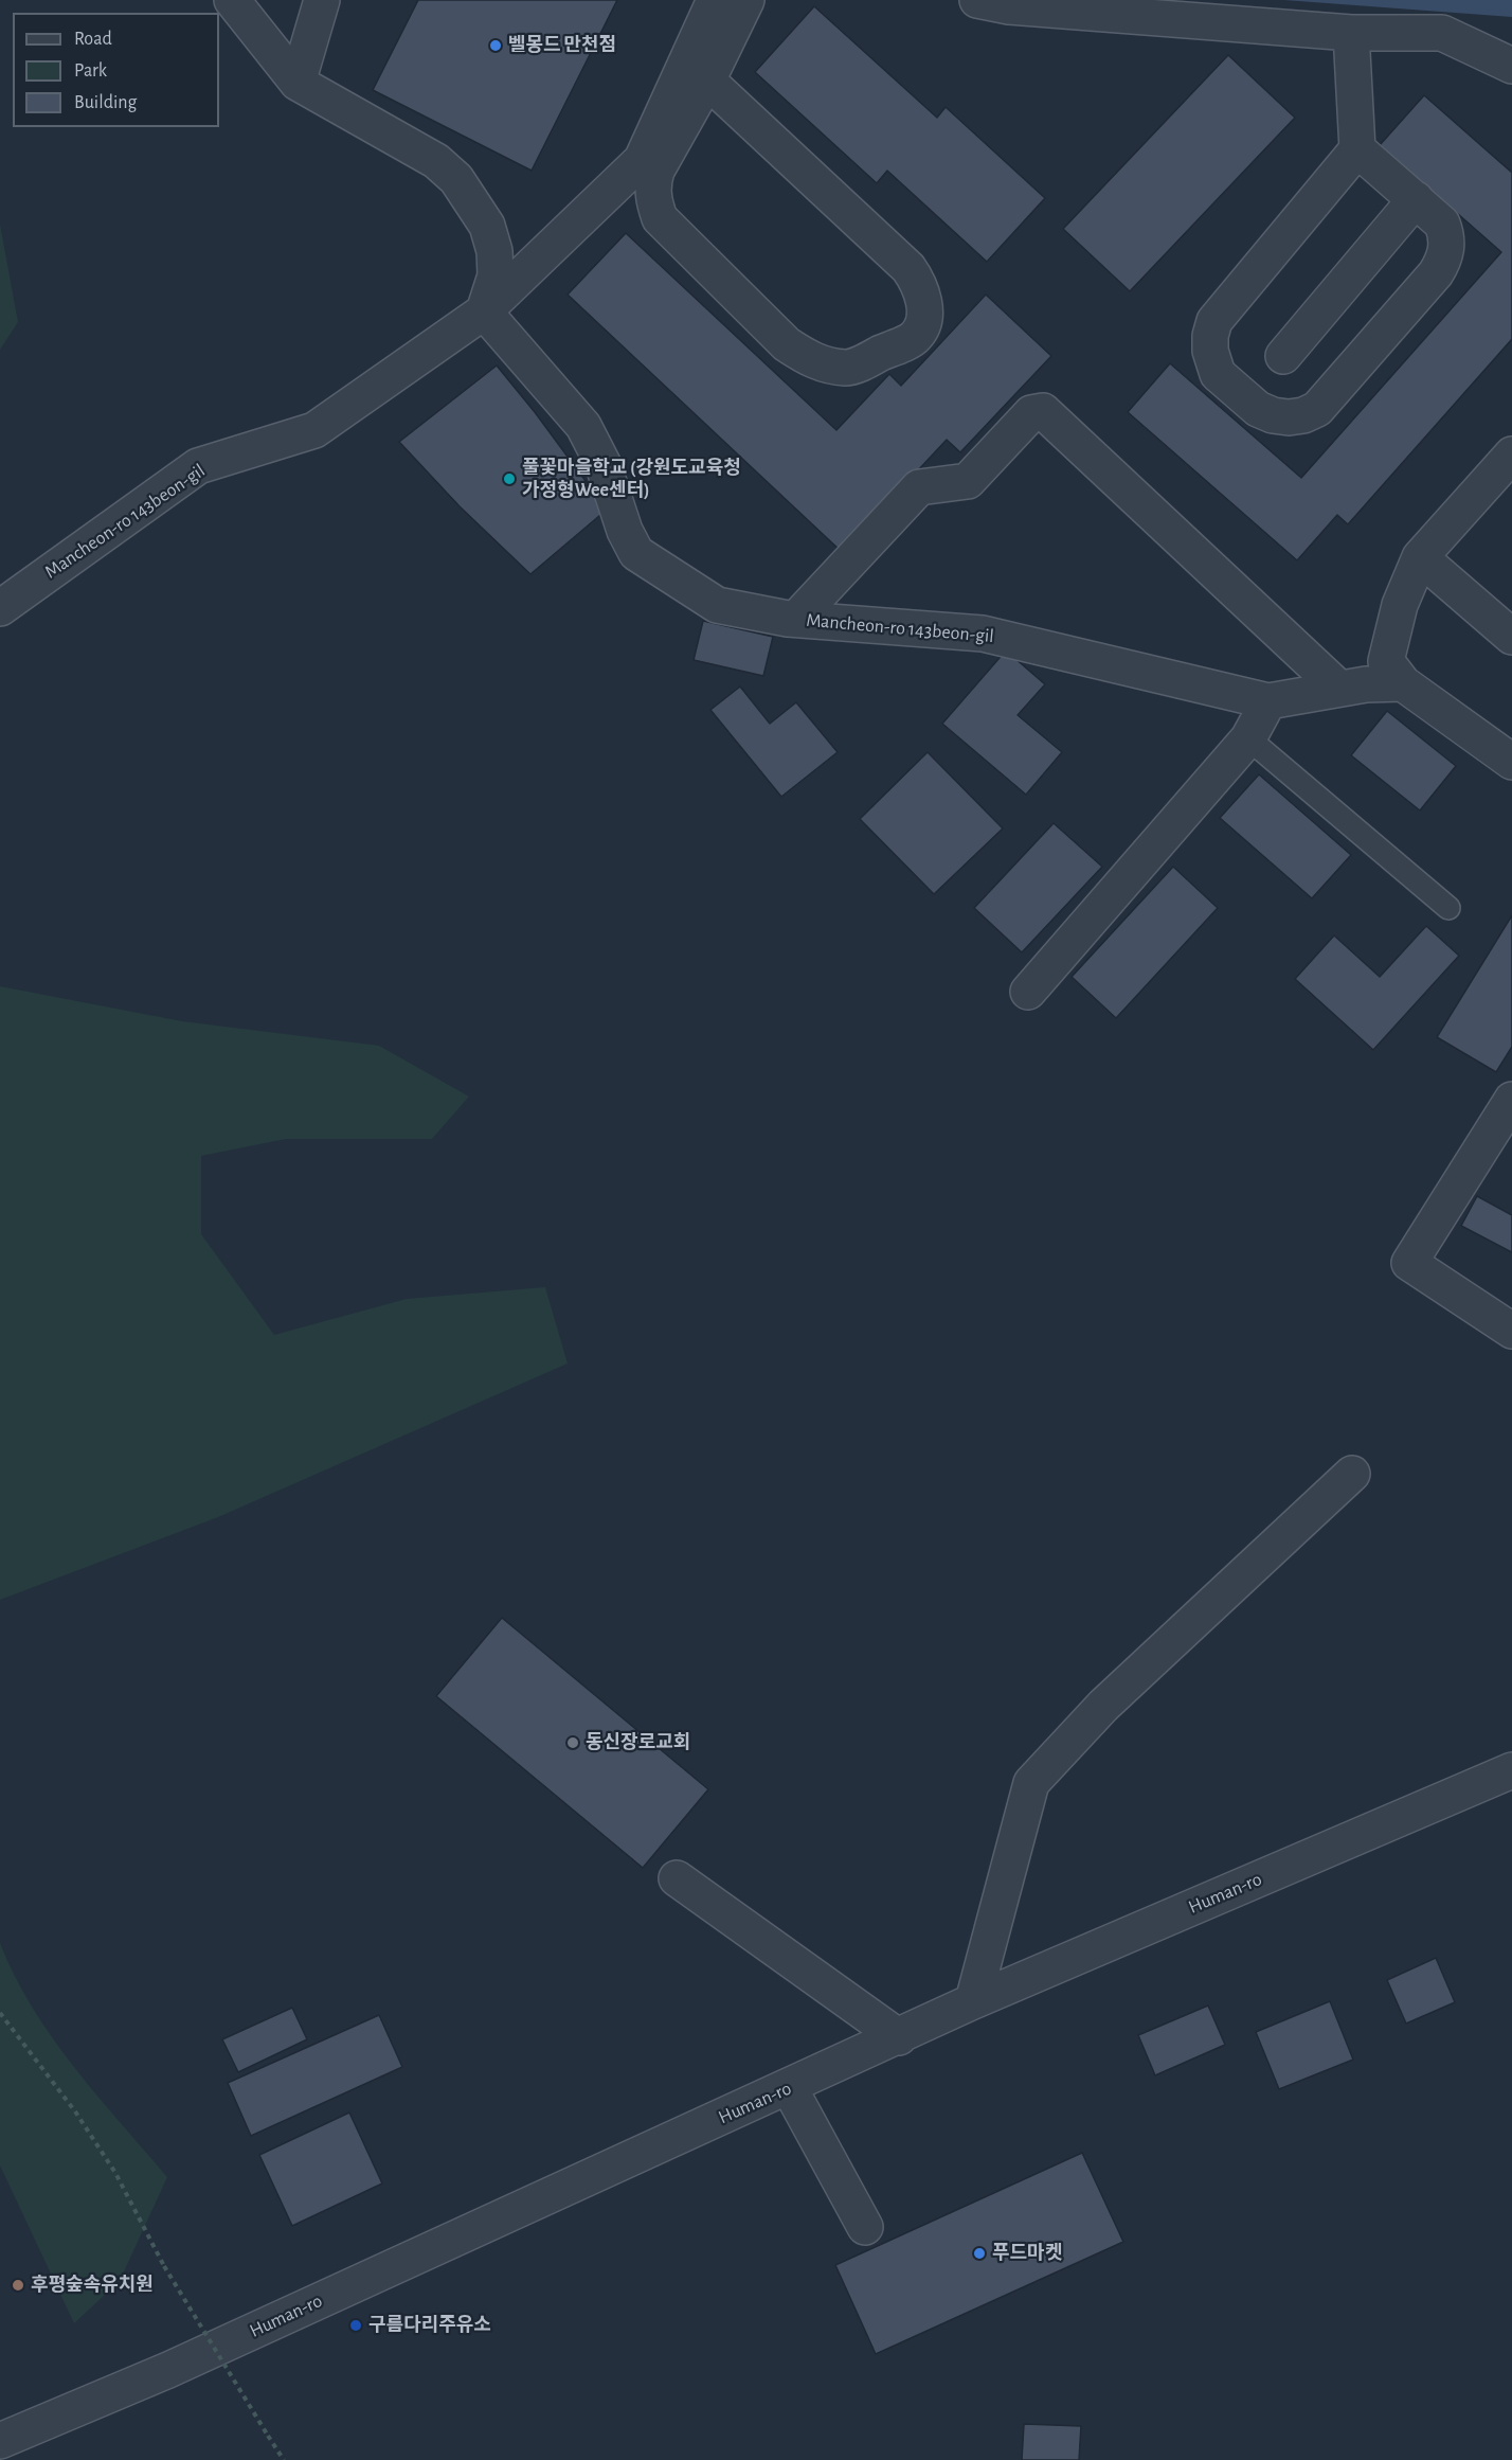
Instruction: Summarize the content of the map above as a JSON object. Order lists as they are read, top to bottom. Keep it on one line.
{"streets":{"street":["Mancheon-ro 143beon-gil","Human-ro"]},"places":["벨몽드 만천점","풀꽃마을학교 (강원도교육청 가정형Wee센터)","동신장로교회","푸드마켓","후평숲속유치원","구름다리주유소"],"legend":["Road","Park","Building"]}
